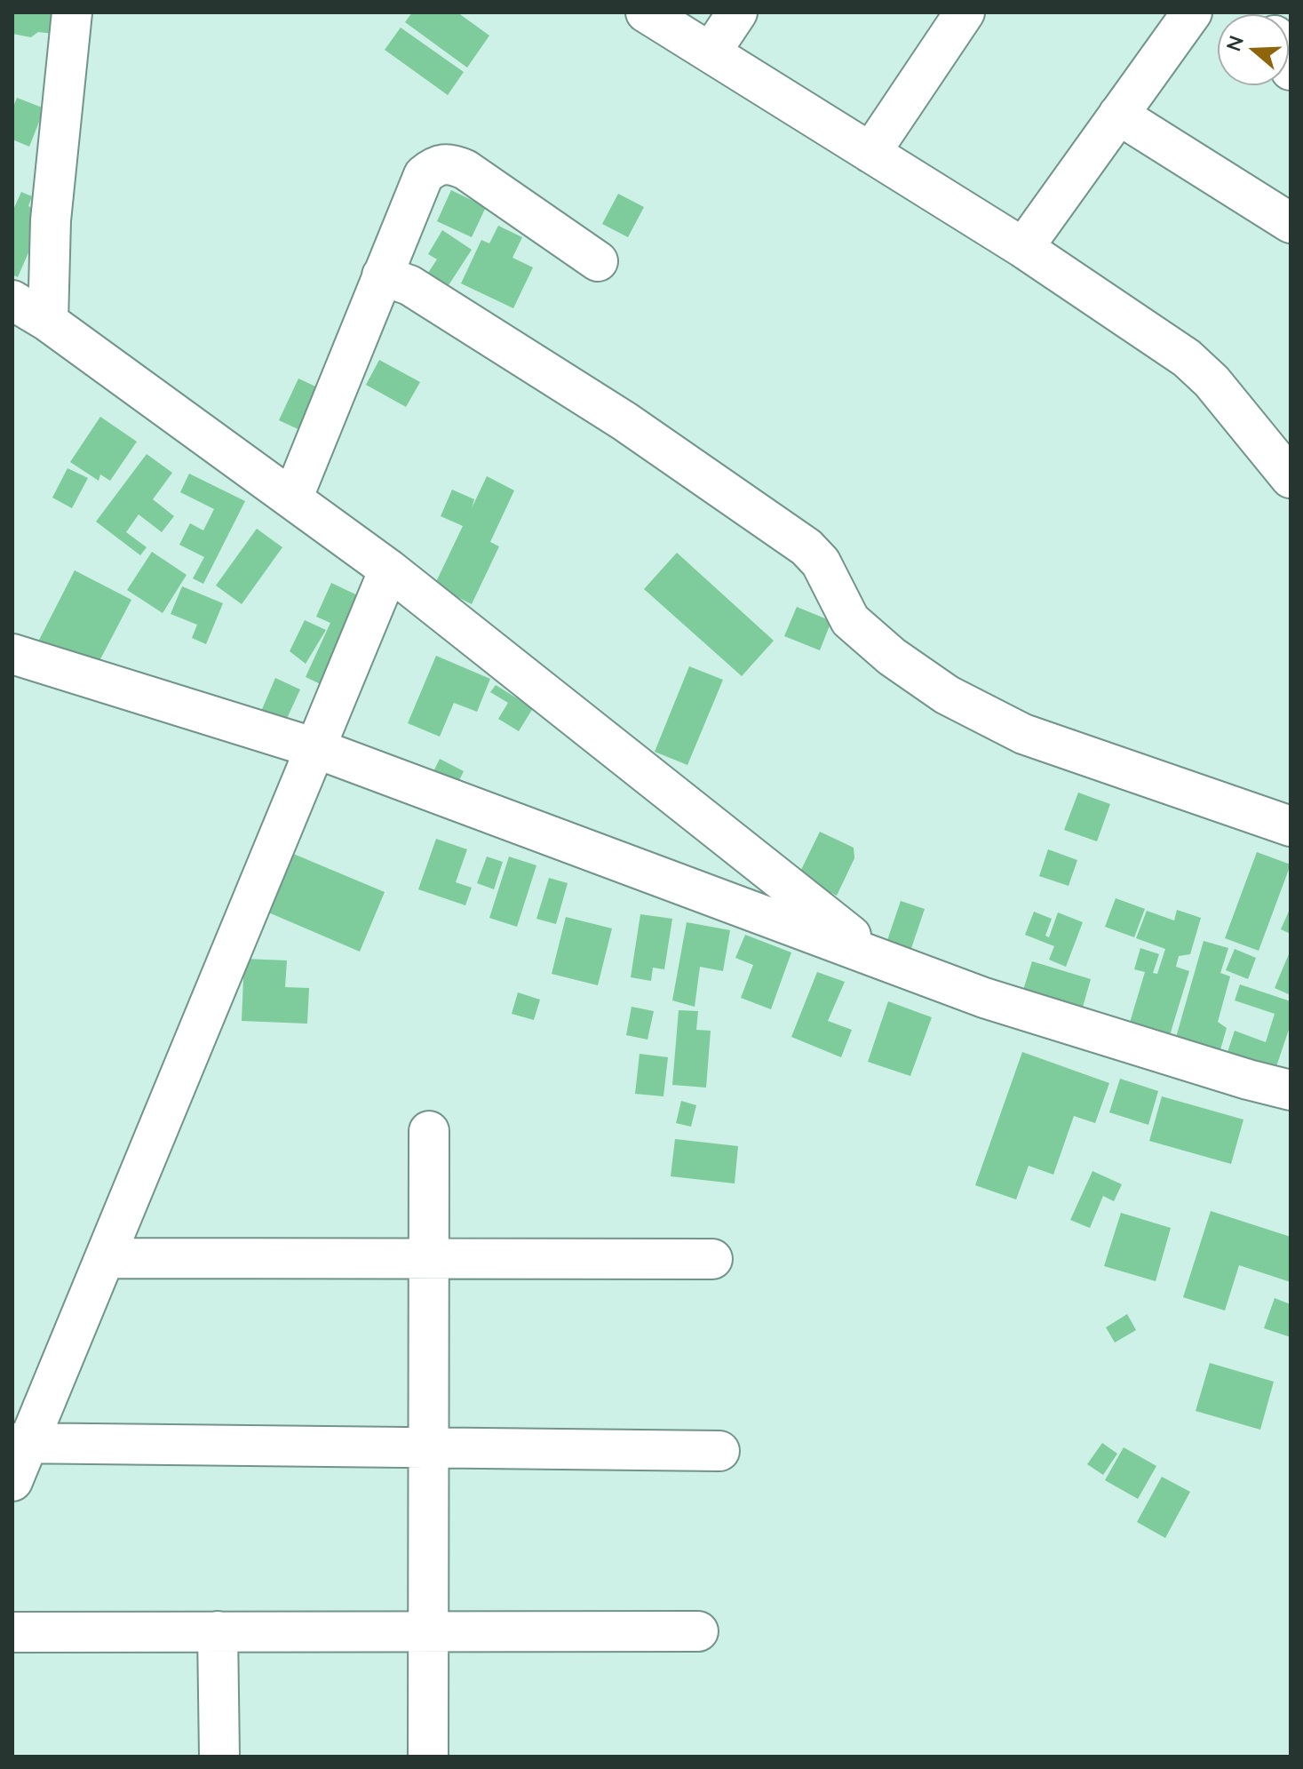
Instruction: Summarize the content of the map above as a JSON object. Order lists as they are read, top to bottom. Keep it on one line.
{"north":"left"}
